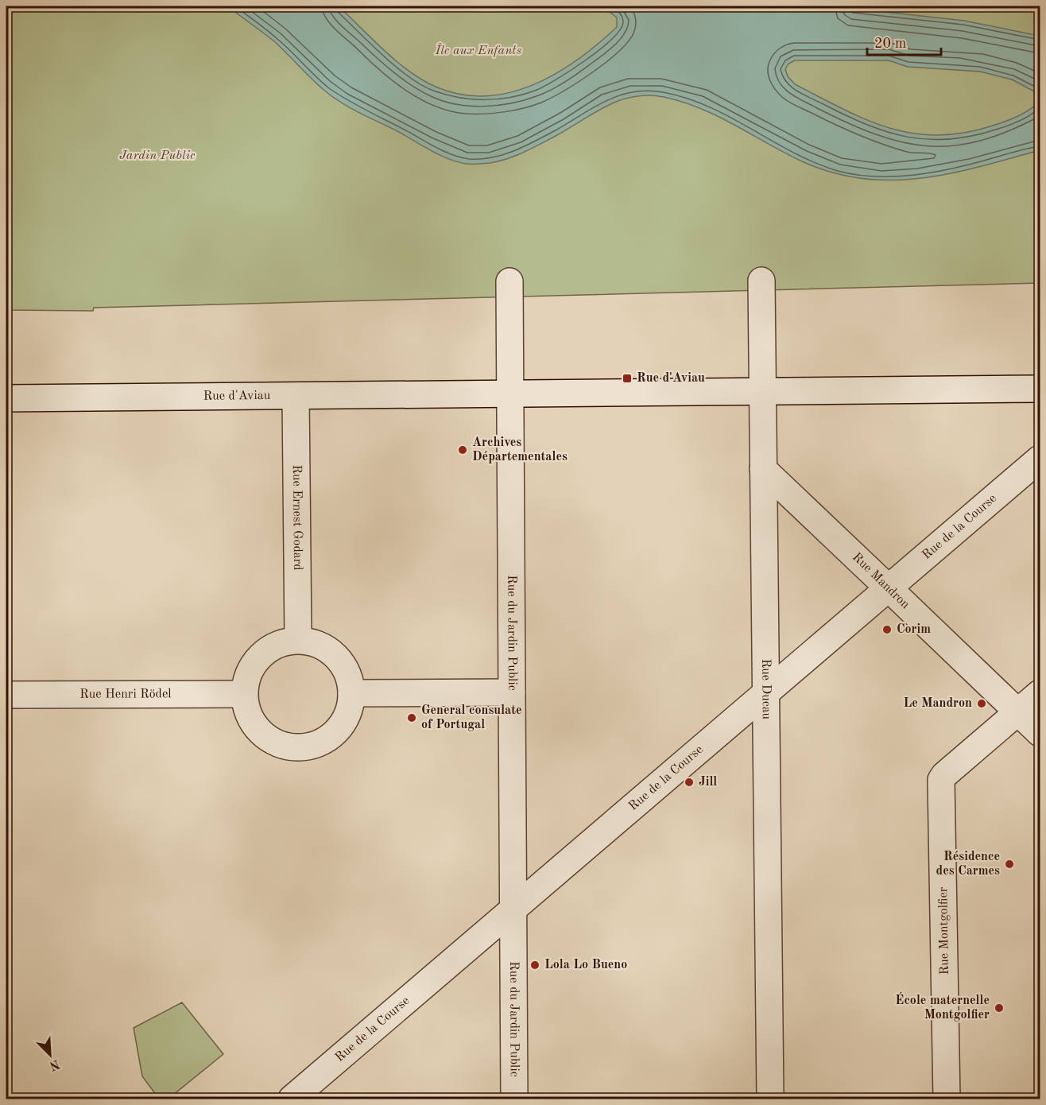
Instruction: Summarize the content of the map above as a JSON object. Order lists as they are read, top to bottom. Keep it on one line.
{"streets":{"street":["Rue d'Aviau","Rue Ernest Godard","Rue de la Course","Rue Mandron","Rue du Jardin Public","Rue Ducau","Rue Henri Rödel","Rue Montgolfier"]},"crossings":[["Rue d'Aviau","Rue Ernest Godard"],["Rue d'Aviau","Rue du Jardin Public"],["Rue d'Aviau","Rue Ducau"],["Rue Ernest Godard","Rue Henri Rödel"],["Rue de la Course","Rue Mandron"],["Rue de la Course","Rue du Jardin Public"],["Rue de la Course","Rue Ducau"],["Rue Mandron","Rue Ducau"],["Rue Mandron","Rue Montgolfier"]],"parks":["Île aux Enfants","Jardin Public"],"places":{"transit":["Rue d'Aviau"],"other":["Archives Départementales","Corim","Le Mandron","General consulate of Portugal","Jill","Résidence des Carmes","Lola Lo Bueno","École maternelle Montgolfier"]},"scale_bar":"20 m","north":"bottom right"}
